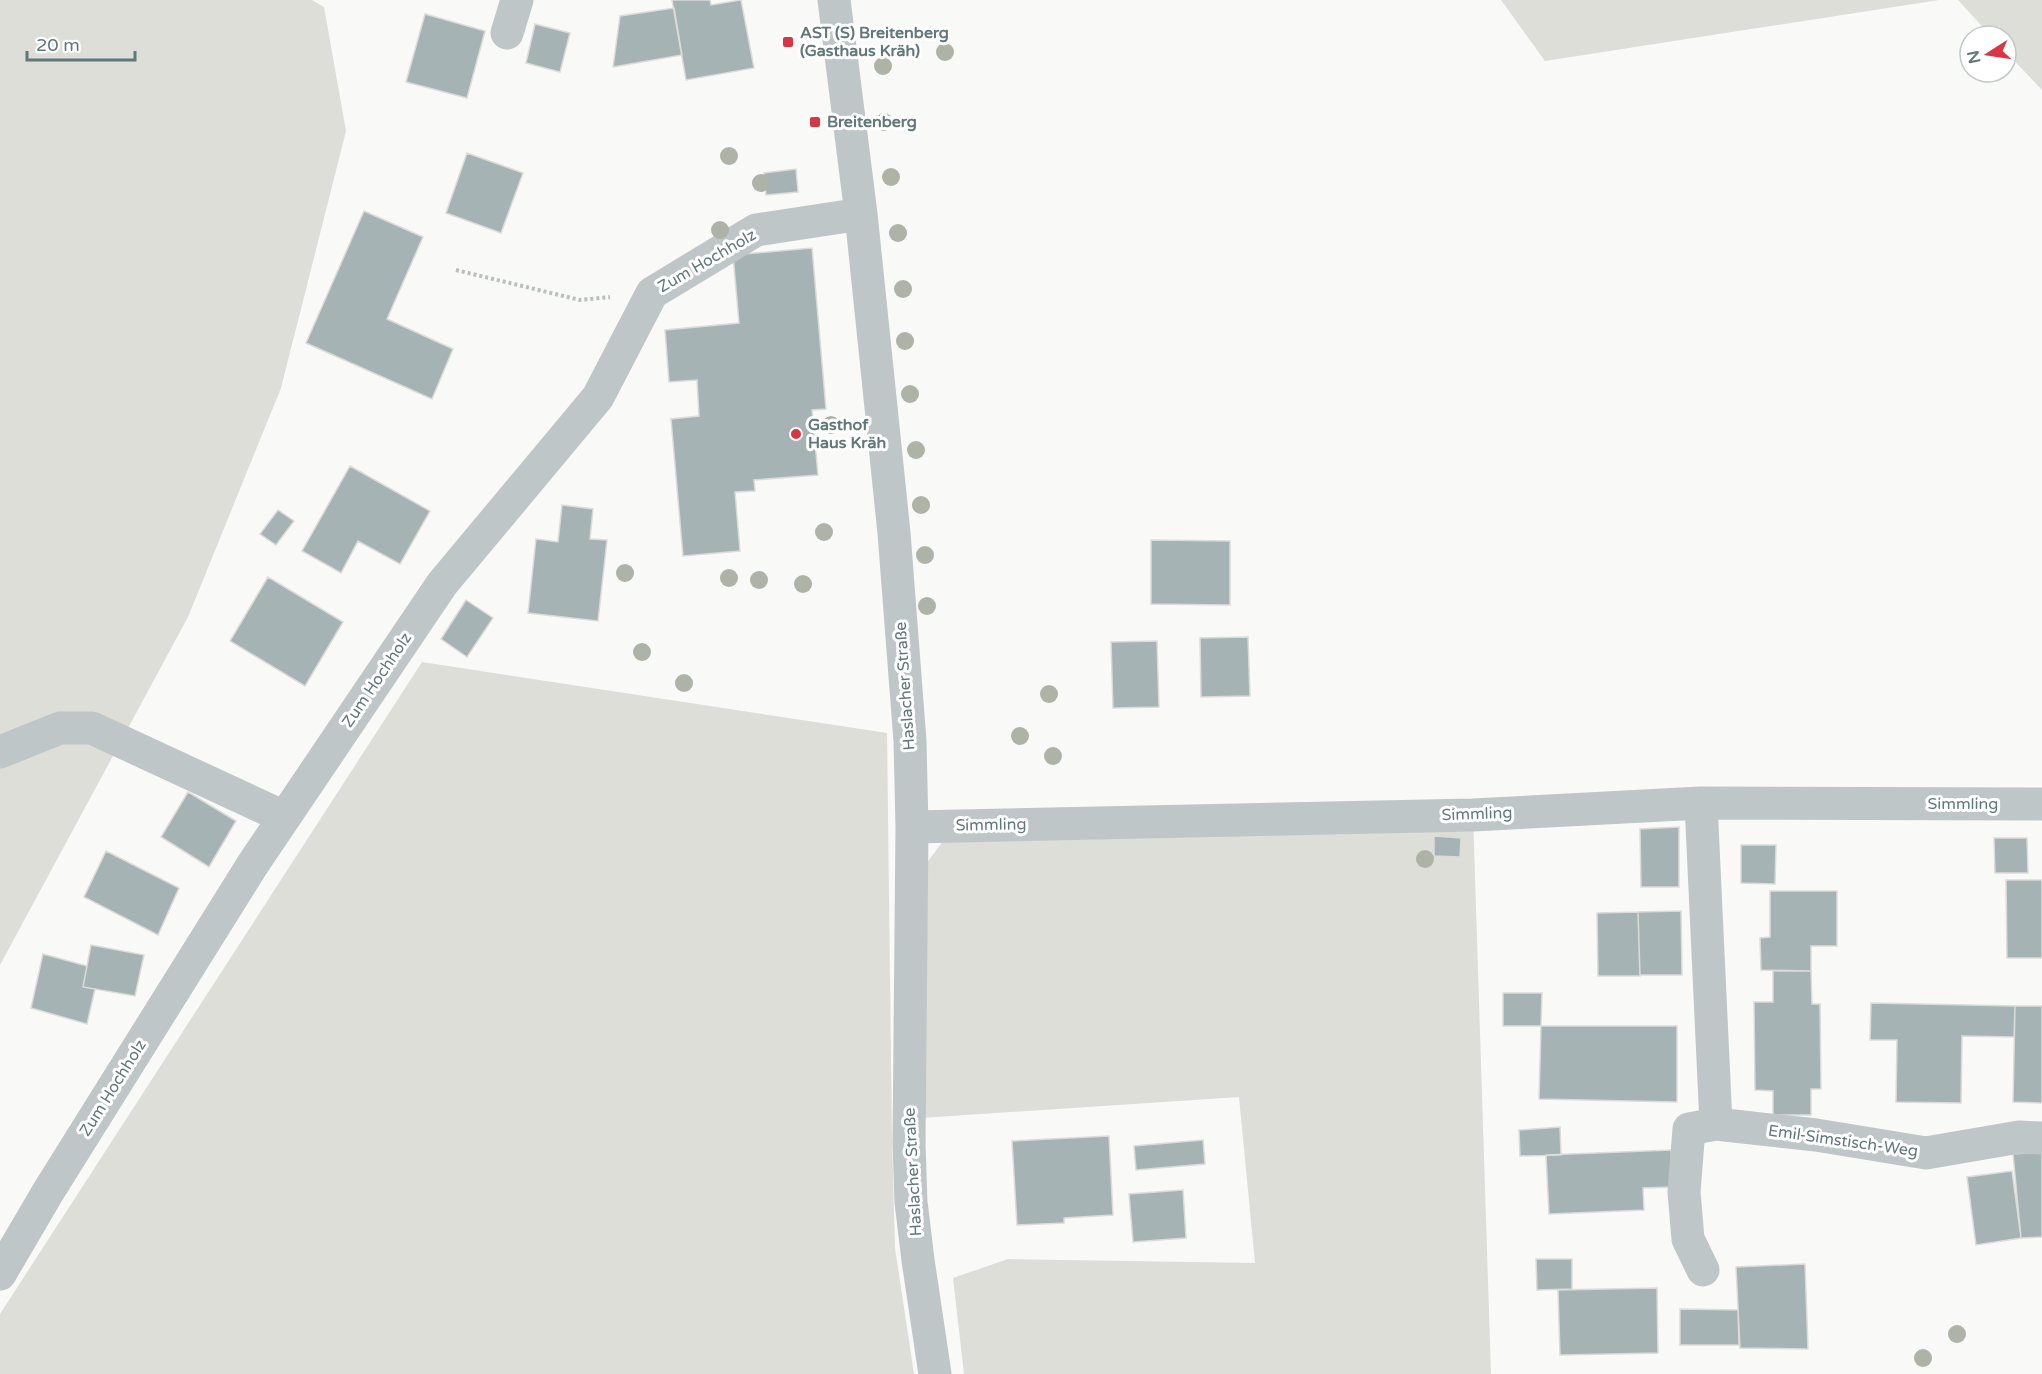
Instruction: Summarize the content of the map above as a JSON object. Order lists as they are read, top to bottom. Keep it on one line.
{"streets":{"street":["Zum Hochholz","Haslacher Straße","Simmling","Emil-Simstisch-Weg"]},"crossings":[["Zum Hochholz","Haslacher Straße"],["Haslacher Straße","Simmling"]],"places":{"transit":["AST (S) Breitenberg (Gasthaus Kräh)","Breitenberg"],"other":["Gasthof Haus Kräh"]},"scale_bar":"20 m","north":"left"}
